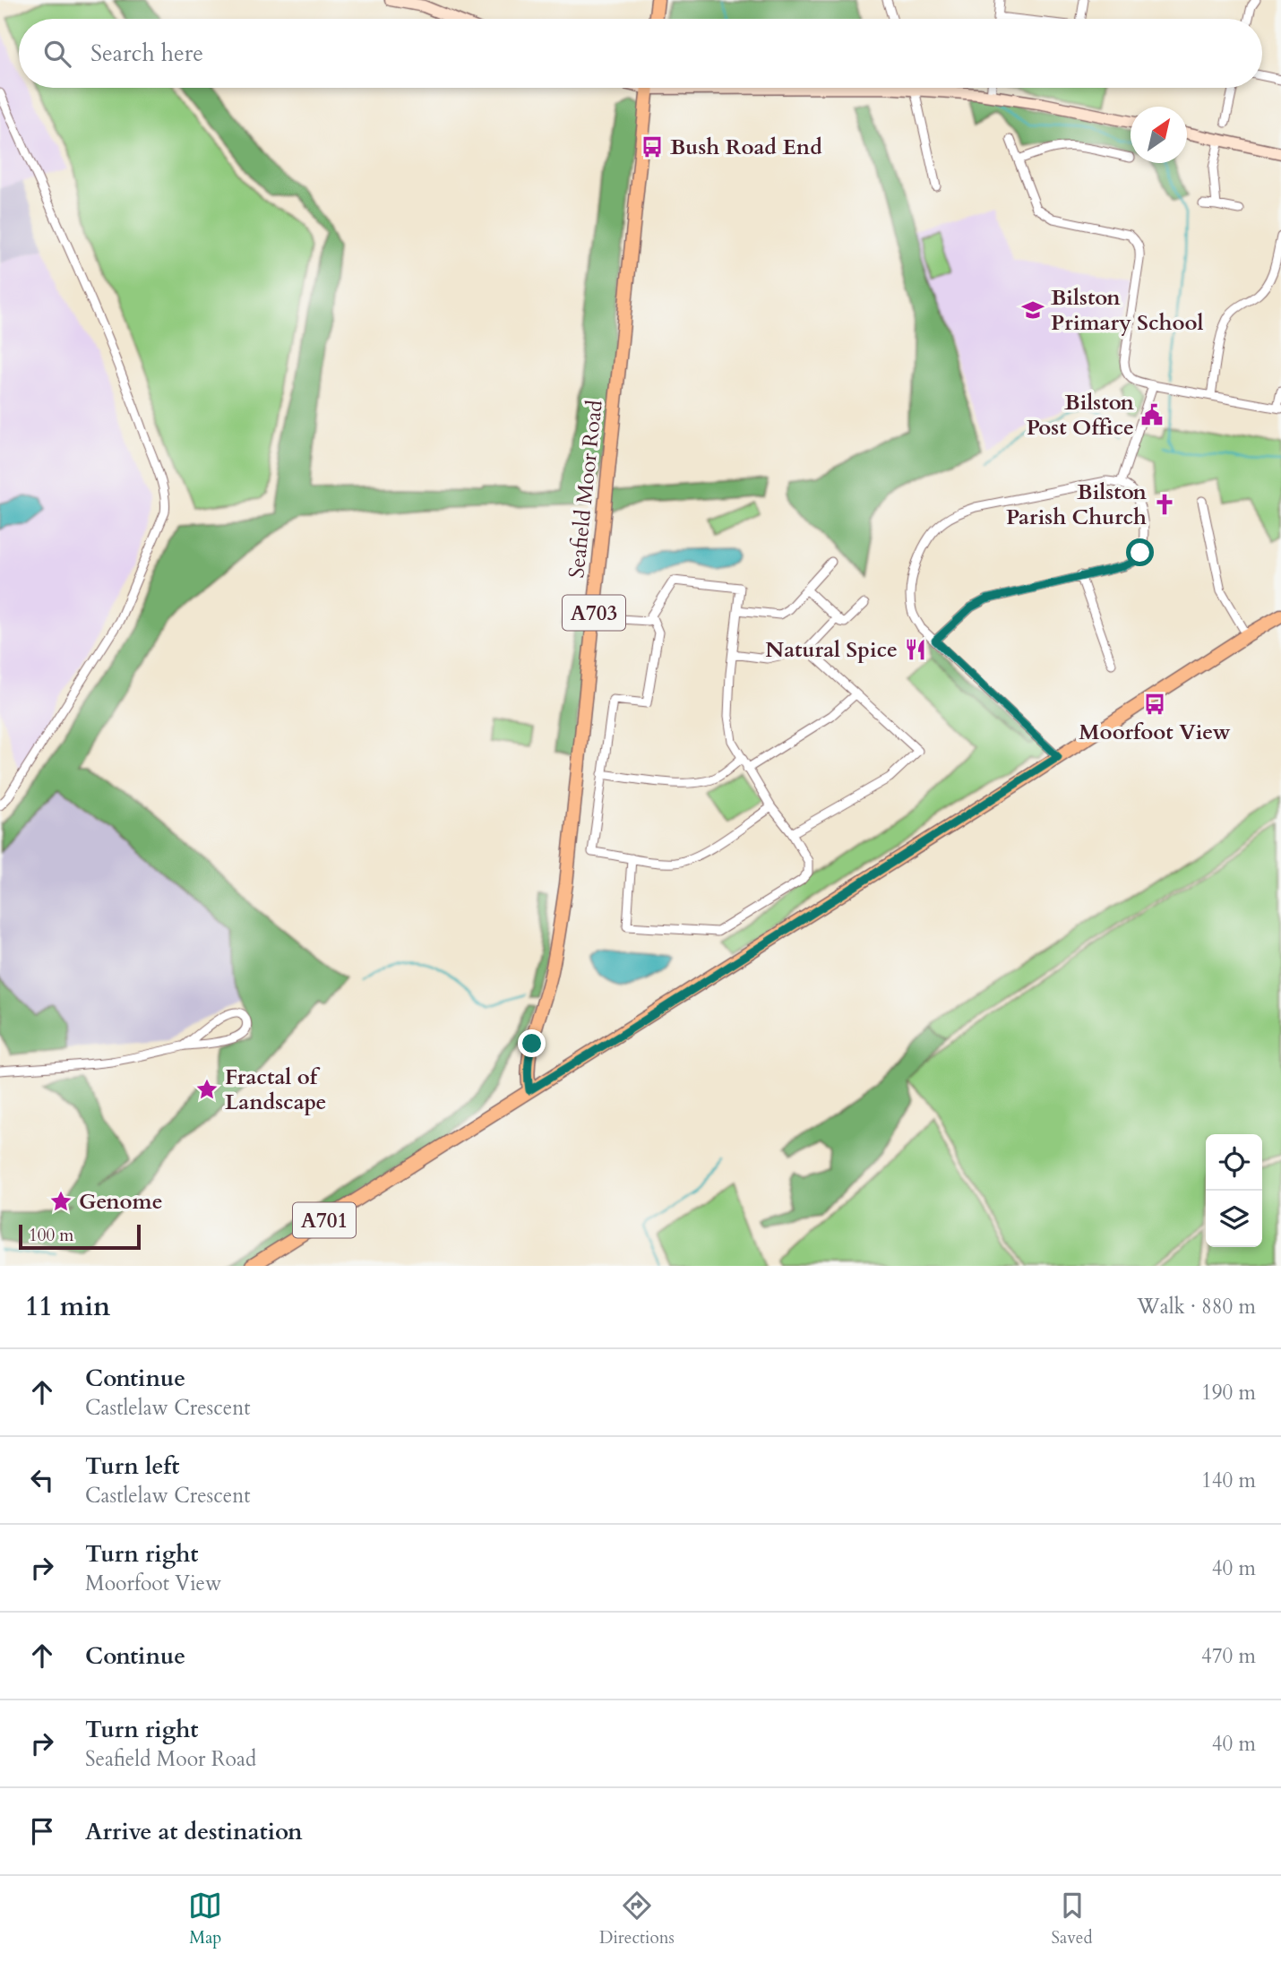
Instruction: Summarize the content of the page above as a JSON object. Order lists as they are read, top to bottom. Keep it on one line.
{"streets":{"main road":["Seafield Moor Road","A703","A701"]},"crossings":[["Seafield Moor Road","A701"]],"places":{"bus stop":["Bush Road End","Moorfoot View"],"school or university":["Bilston Primary School"],"public building":["Bilston Post Office"],"church":["Bilston Parish Church"],"restaurant":["Natural Spice"],"place":["Fractal of Landscape","Genome"]},"scale_bar":"100 m","north":"top right","page":{"search":"Search here","scale":"100 m","heading":["11 min","Walk · 880 m"],"list":[["Continue","Castlelaw Crescent","190 m"],["Turn left","Castlelaw Crescent","140 m"],["Turn right","Moorfoot View","40 m"],["Continue","470 m"],["Turn right","Seafield Moor Road","40 m"],"Arrive at destination"],"nav":["Map","Directions","Saved"]}}
